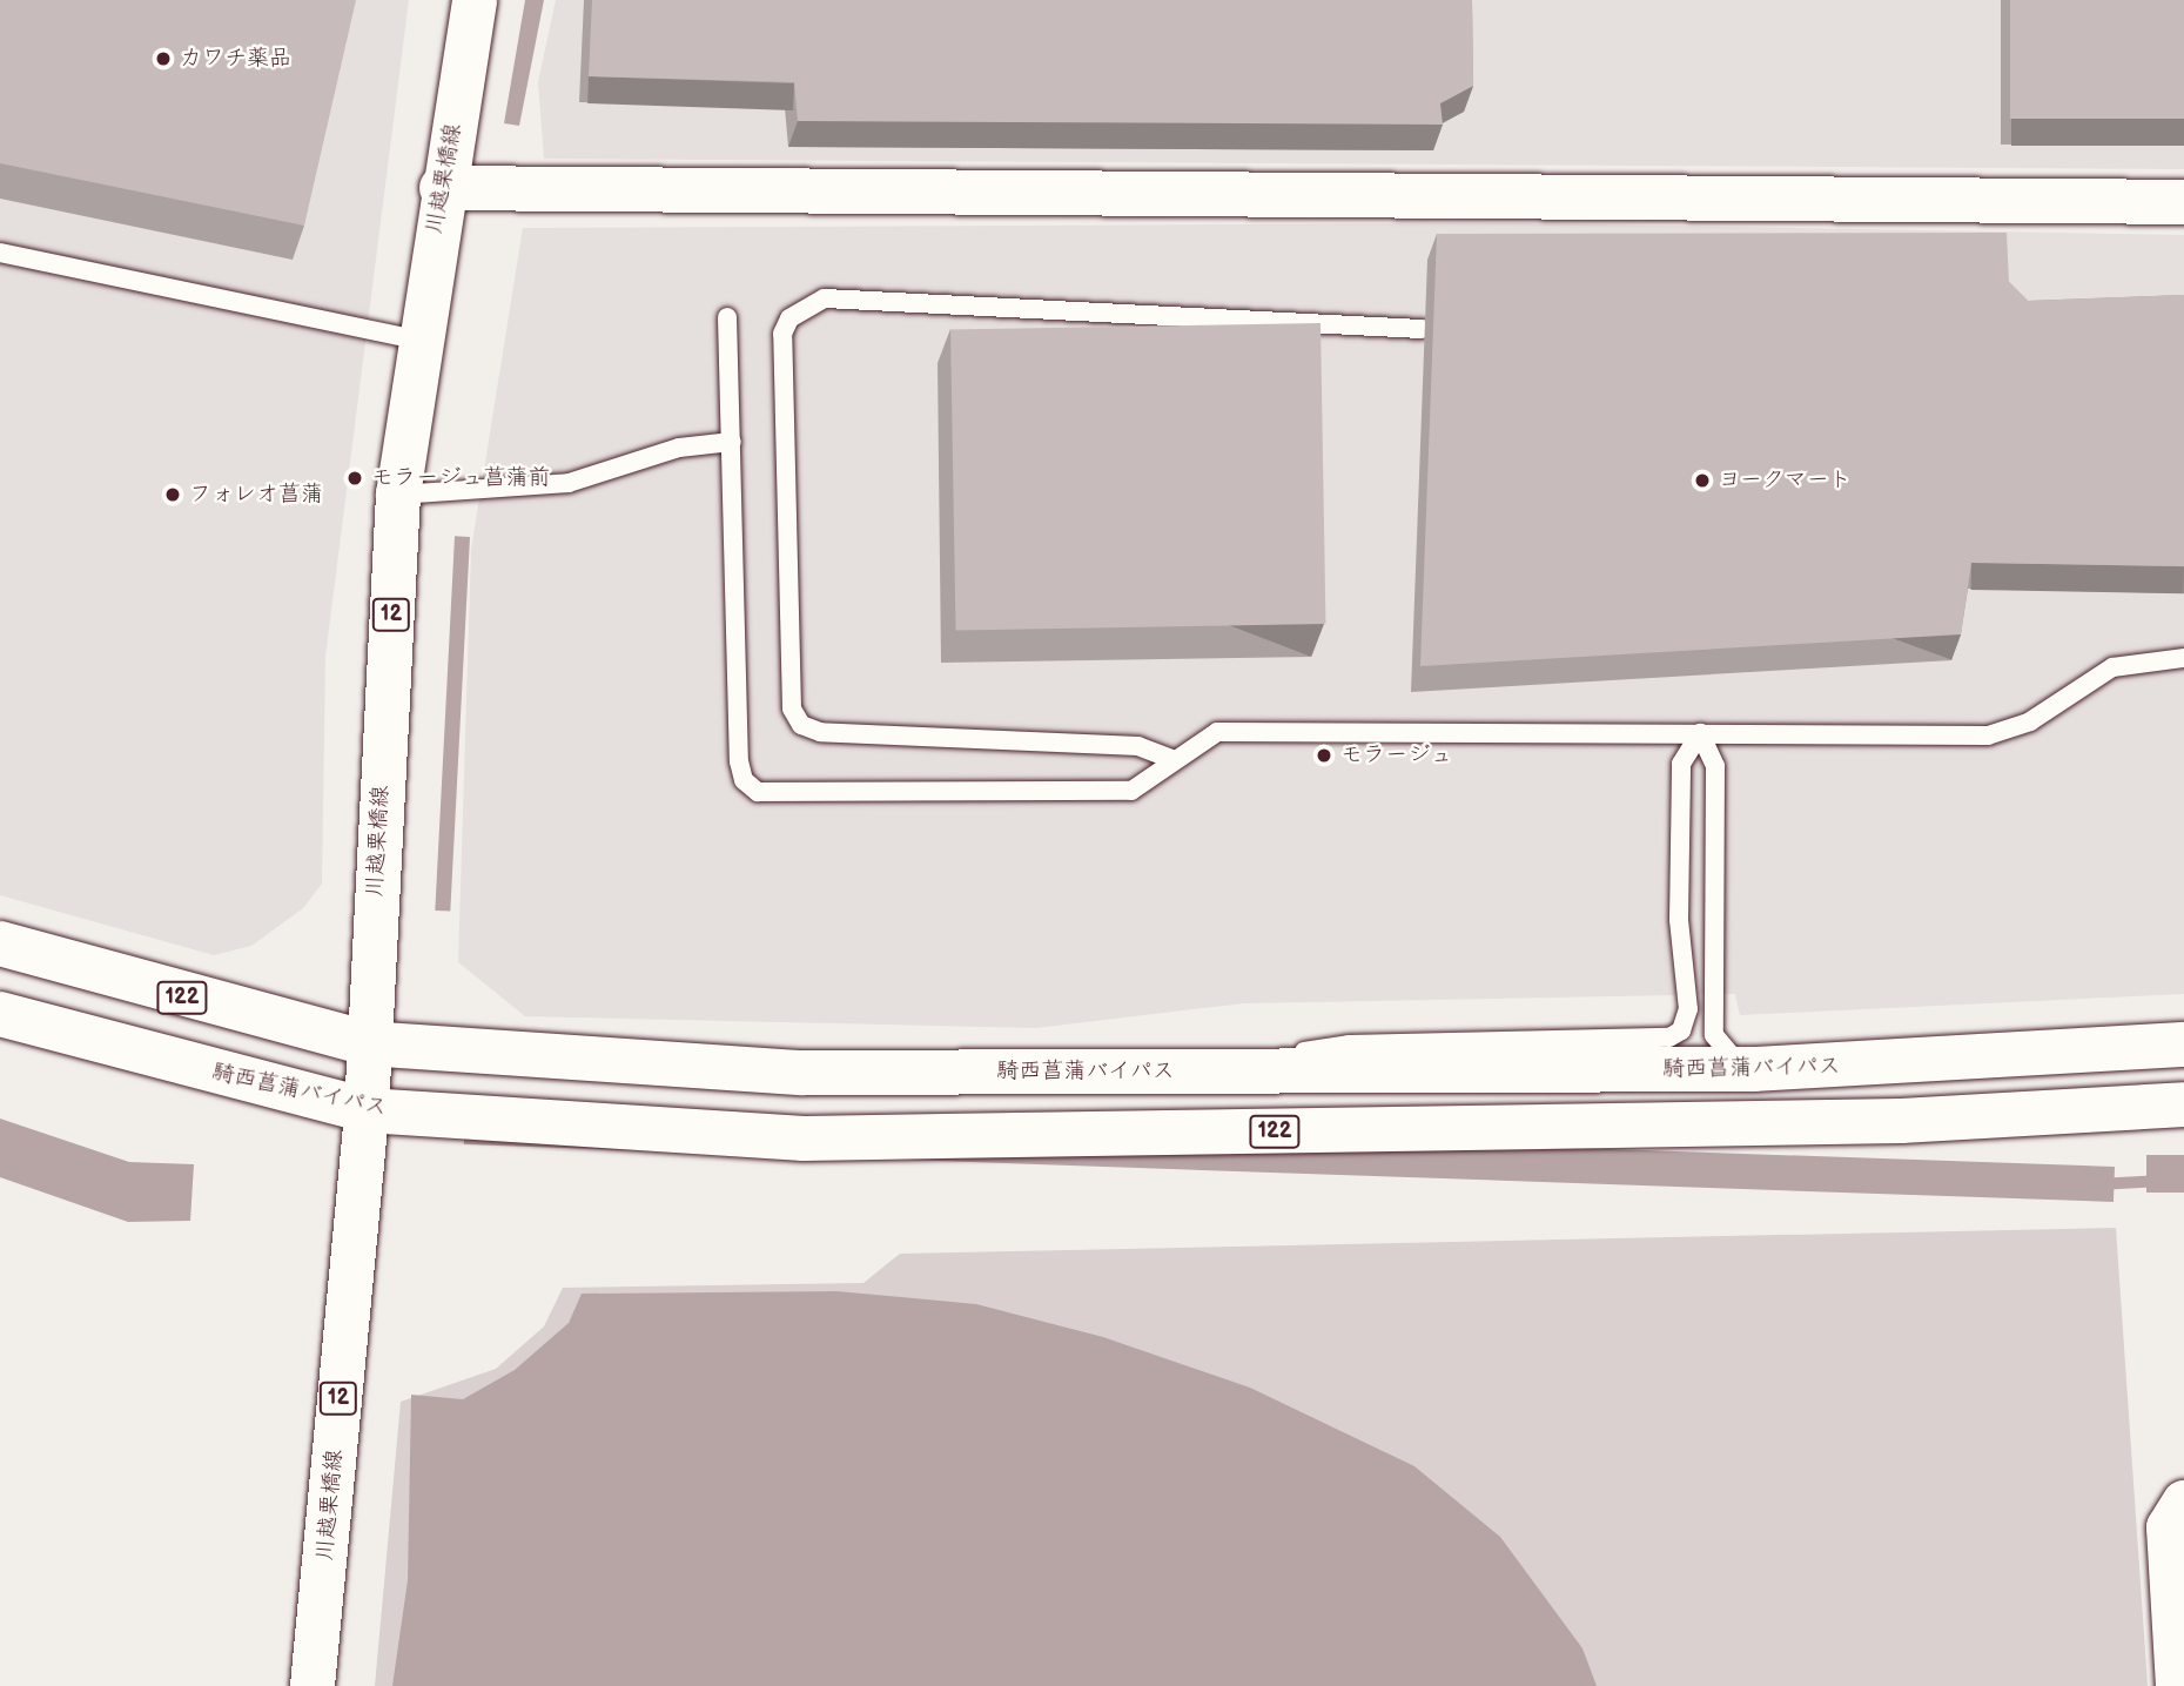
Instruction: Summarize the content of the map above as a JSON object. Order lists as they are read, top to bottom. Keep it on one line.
{"streets":{"main road":["川越栗橋線","12","122","騎西菖蒲バイパス"]},"crossings":[["川越栗橋線","騎西菖蒲バイパス"]],"places":["カワチ薬品","モラージュ菖蒲前","ヨークマート","フォレオ菖蒲","モラージュ"]}
